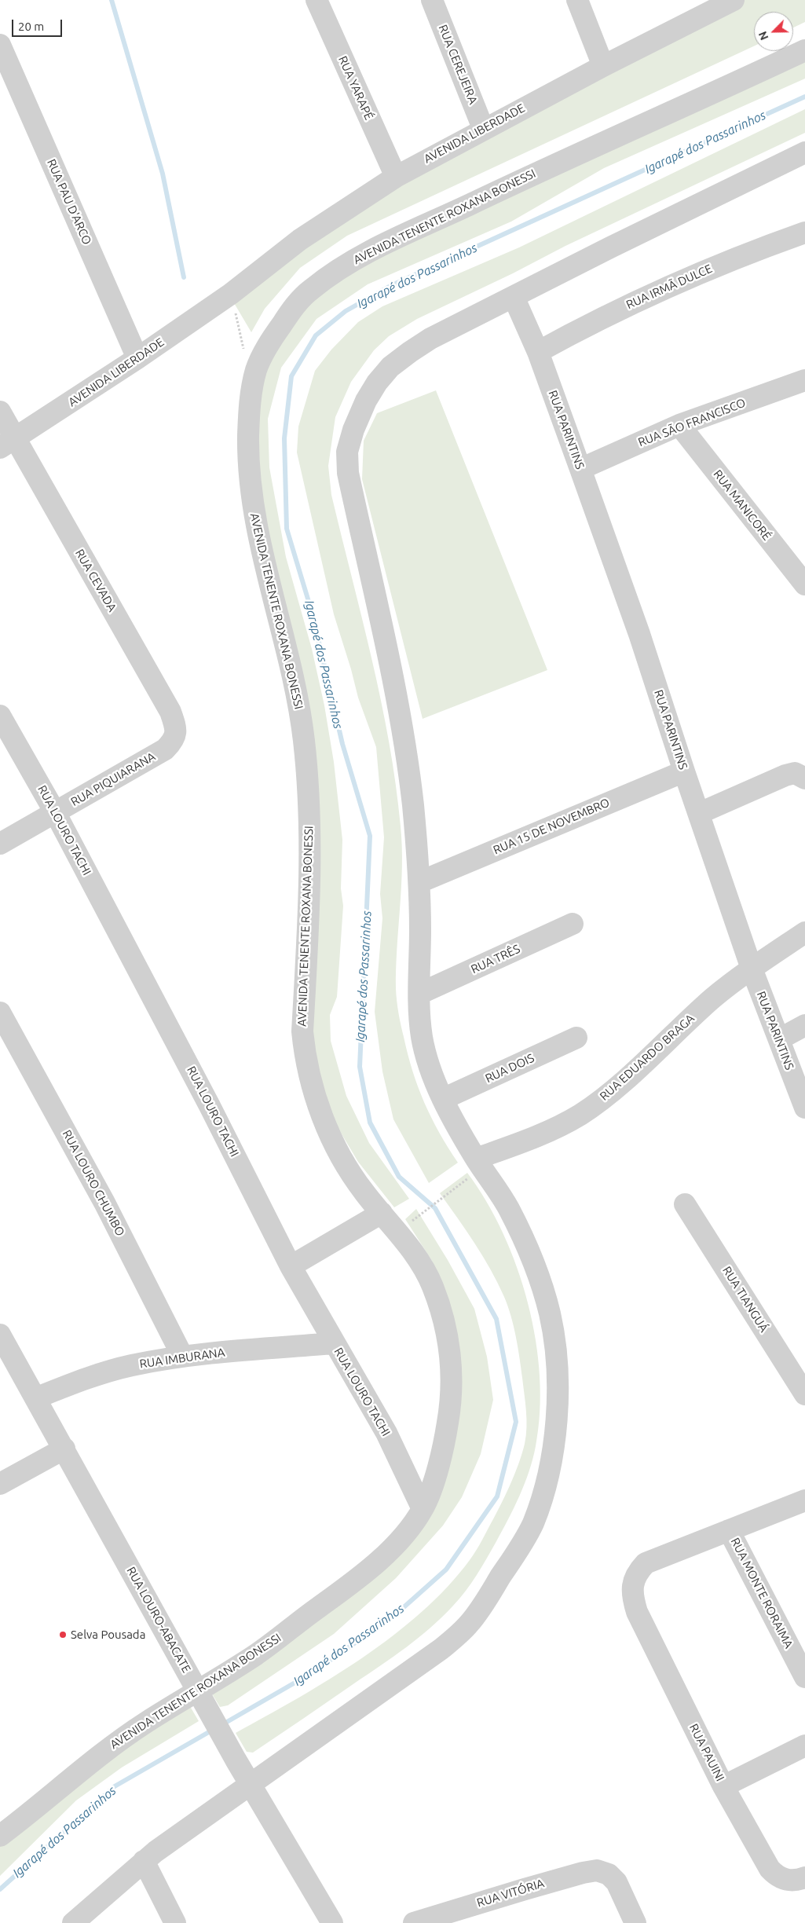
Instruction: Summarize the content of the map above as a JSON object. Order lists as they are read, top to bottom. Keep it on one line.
{"streets":{"street":["RUA CEREJEIRA","RUA YARAPÉ","AVENIDA LIBERDADE","RUA PAU D'ARCO","AVENIDA TENENTE ROXANA BONESSI","RUA IRMÃ DULCE","RUA SÃO FRANCISCO","RUA PARINTINS","RUA MANICORÉ","RUA CEVADA","RUA PIQUIARANA","RUA 15 DE NOVEMBRO","RUA LOURO TACHI","RUA TRÊS","RUA EDUARDO BRAGA","RUA DOIS","RUA LOURO CHUMBO","RUA TIANGUÁ","RUA IMBURANA","RUA MONTE RORAIMA","RUA LOURO-ABACATE","RUA PAUINI","RUA VITÓRIA"]},"crossings":[["RUA CEREJEIRA","AVENIDA LIBERDADE"],["RUA YARAPÉ","AVENIDA LIBERDADE"],["AVENIDA LIBERDADE","RUA PAU D'ARCO"],["AVENIDA LIBERDADE","RUA CEVADA"],["AVENIDA TENENTE ROXANA BONESSI","RUA LOURO TACHI"],["AVENIDA TENENTE ROXANA BONESSI","RUA LOURO-ABACATE"],["RUA IRMÃ DULCE","RUA PARINTINS"],["RUA SÃO FRANCISCO","RUA PARINTINS"],["RUA SÃO FRANCISCO","RUA MANICORÉ"],["RUA PARINTINS","RUA 15 DE NOVEMBRO"],["RUA PARINTINS","RUA EDUARDO BRAGA"],["RUA CEVADA","RUA PIQUIARANA"],["RUA PIQUIARANA","RUA LOURO TACHI"],["RUA LOURO TACHI","RUA IMBURANA"],["RUA LOURO CHUMBO","RUA IMBURANA"],["RUA IMBURANA","RUA LOURO-ABACATE"],["RUA MONTE RORAIMA","RUA PAUINI"]],"water":["Igarapé dos Passarinhos"],"places":["Selva Pousada"],"scale_bar":"20 m","north":"bottom left"}
